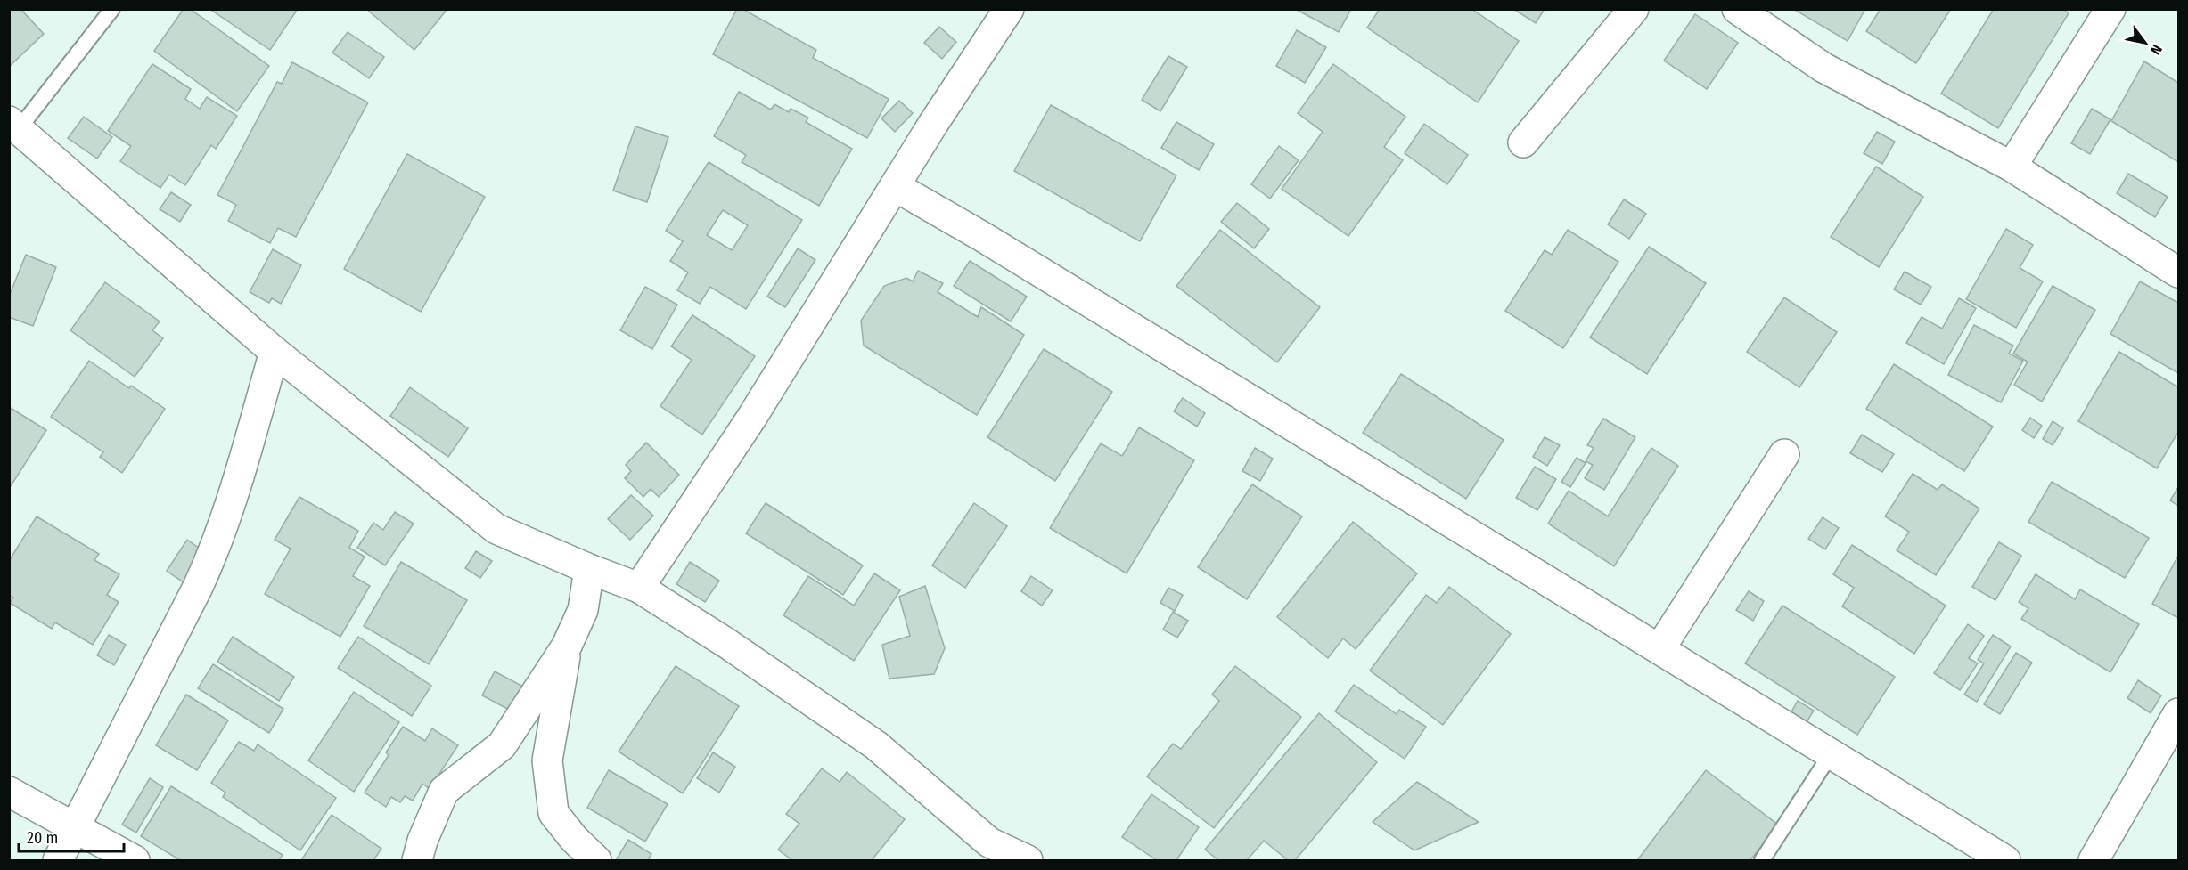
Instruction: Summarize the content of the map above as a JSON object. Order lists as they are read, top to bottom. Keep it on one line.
{"scale_bar":"20 m","north":"bottom right"}
